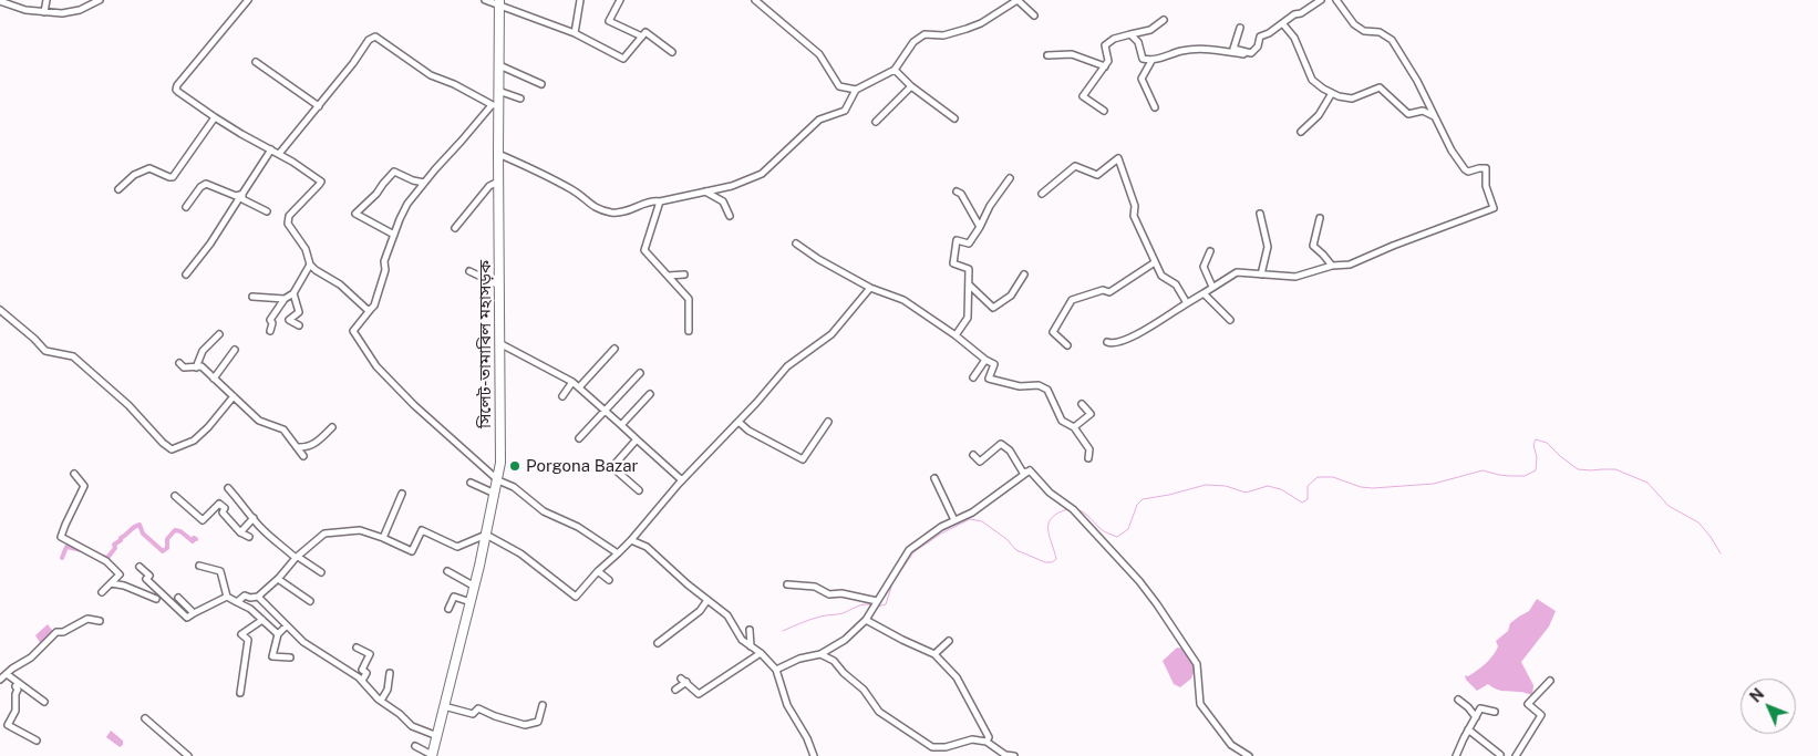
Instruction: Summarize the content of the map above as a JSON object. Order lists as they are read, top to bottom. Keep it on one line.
{"streets":{"highway":["সিলেট-তামাবিল মহাসড়ক"]},"places":["Porgona Bazar"],"north":"top left"}
